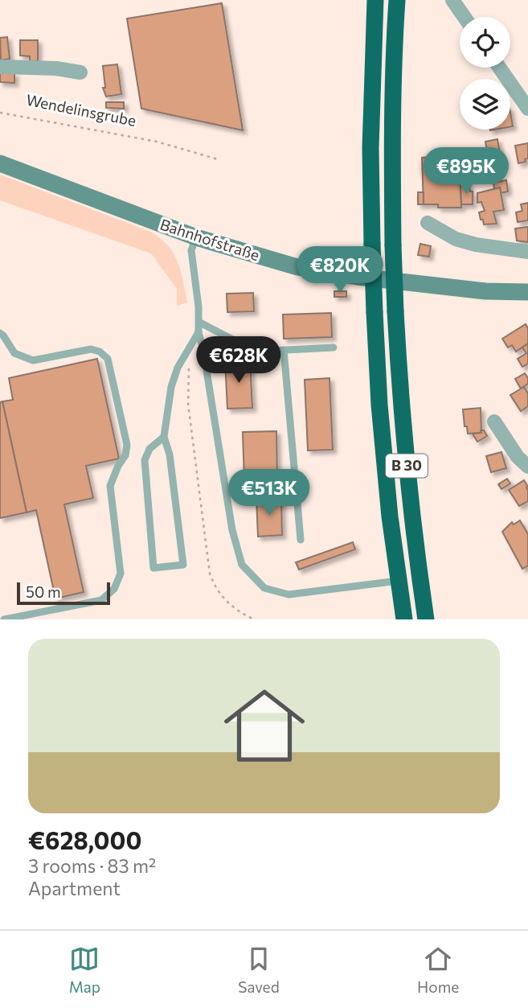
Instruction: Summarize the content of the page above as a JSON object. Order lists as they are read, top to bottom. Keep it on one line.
{"streets":{"highway":["B 30"],"main road":["Bahnhofstraße"],"street":["Wendelinsgrube"]},"scale_bar":"50 m","page":{"price":["€895K","€820K","€628K","€513K"],"scale":"50 m","list":[{"name":"€628,000","note":"3 rooms · 83 m² · Apartment"}],"tabs":["Map","Saved","Home"]}}
